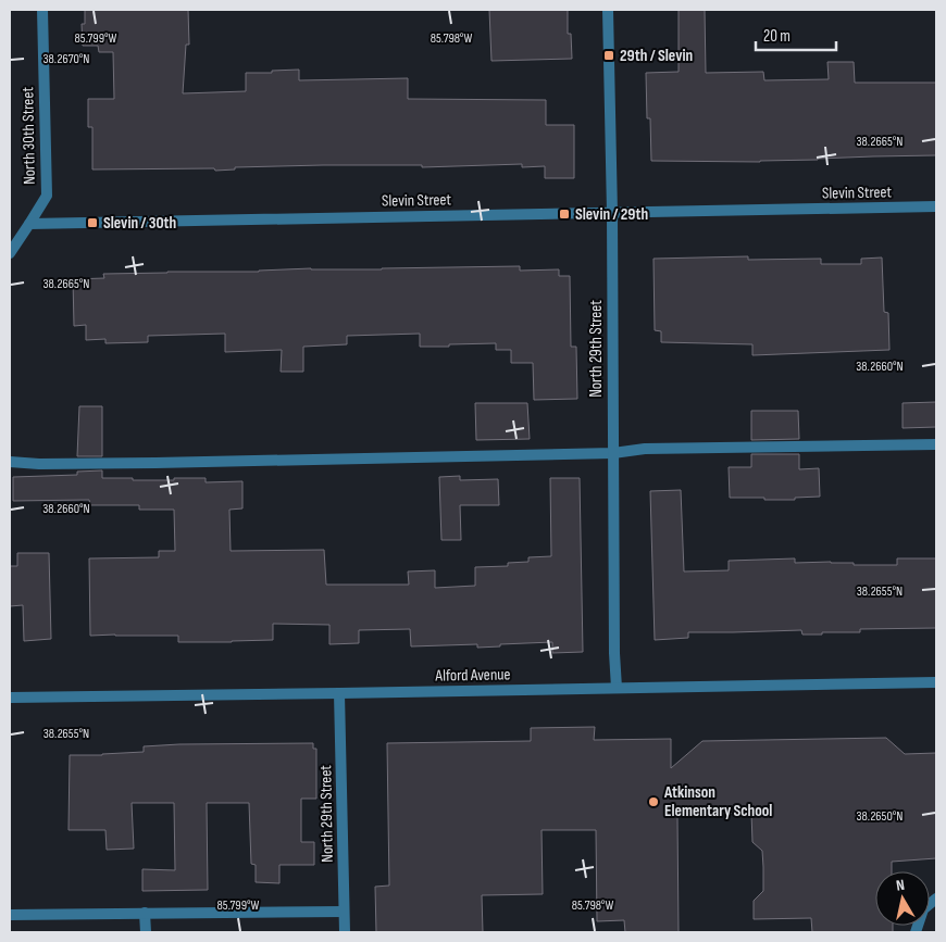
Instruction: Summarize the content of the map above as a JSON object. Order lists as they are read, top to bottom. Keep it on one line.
{"streets":{"street":["North 30th Street","Slevin Street","North 29th Street","Alford Avenue"]},"crossings":[["North 30th Street","Slevin Street"],["Slevin Street","North 29th Street"],["North 29th Street","Alford Avenue"]],"places":{"transit":["29th / Slevin","Slevin / 29th","Slevin / 30th"],"other":["Atkinson Elementary School"]},"scale_bar":"20 m","north":"top","coordinates":["85.799°W","85.798°W","38.2670°N","38.2665°N","38.2660°N","38.2655°N","38.2650°N"]}
